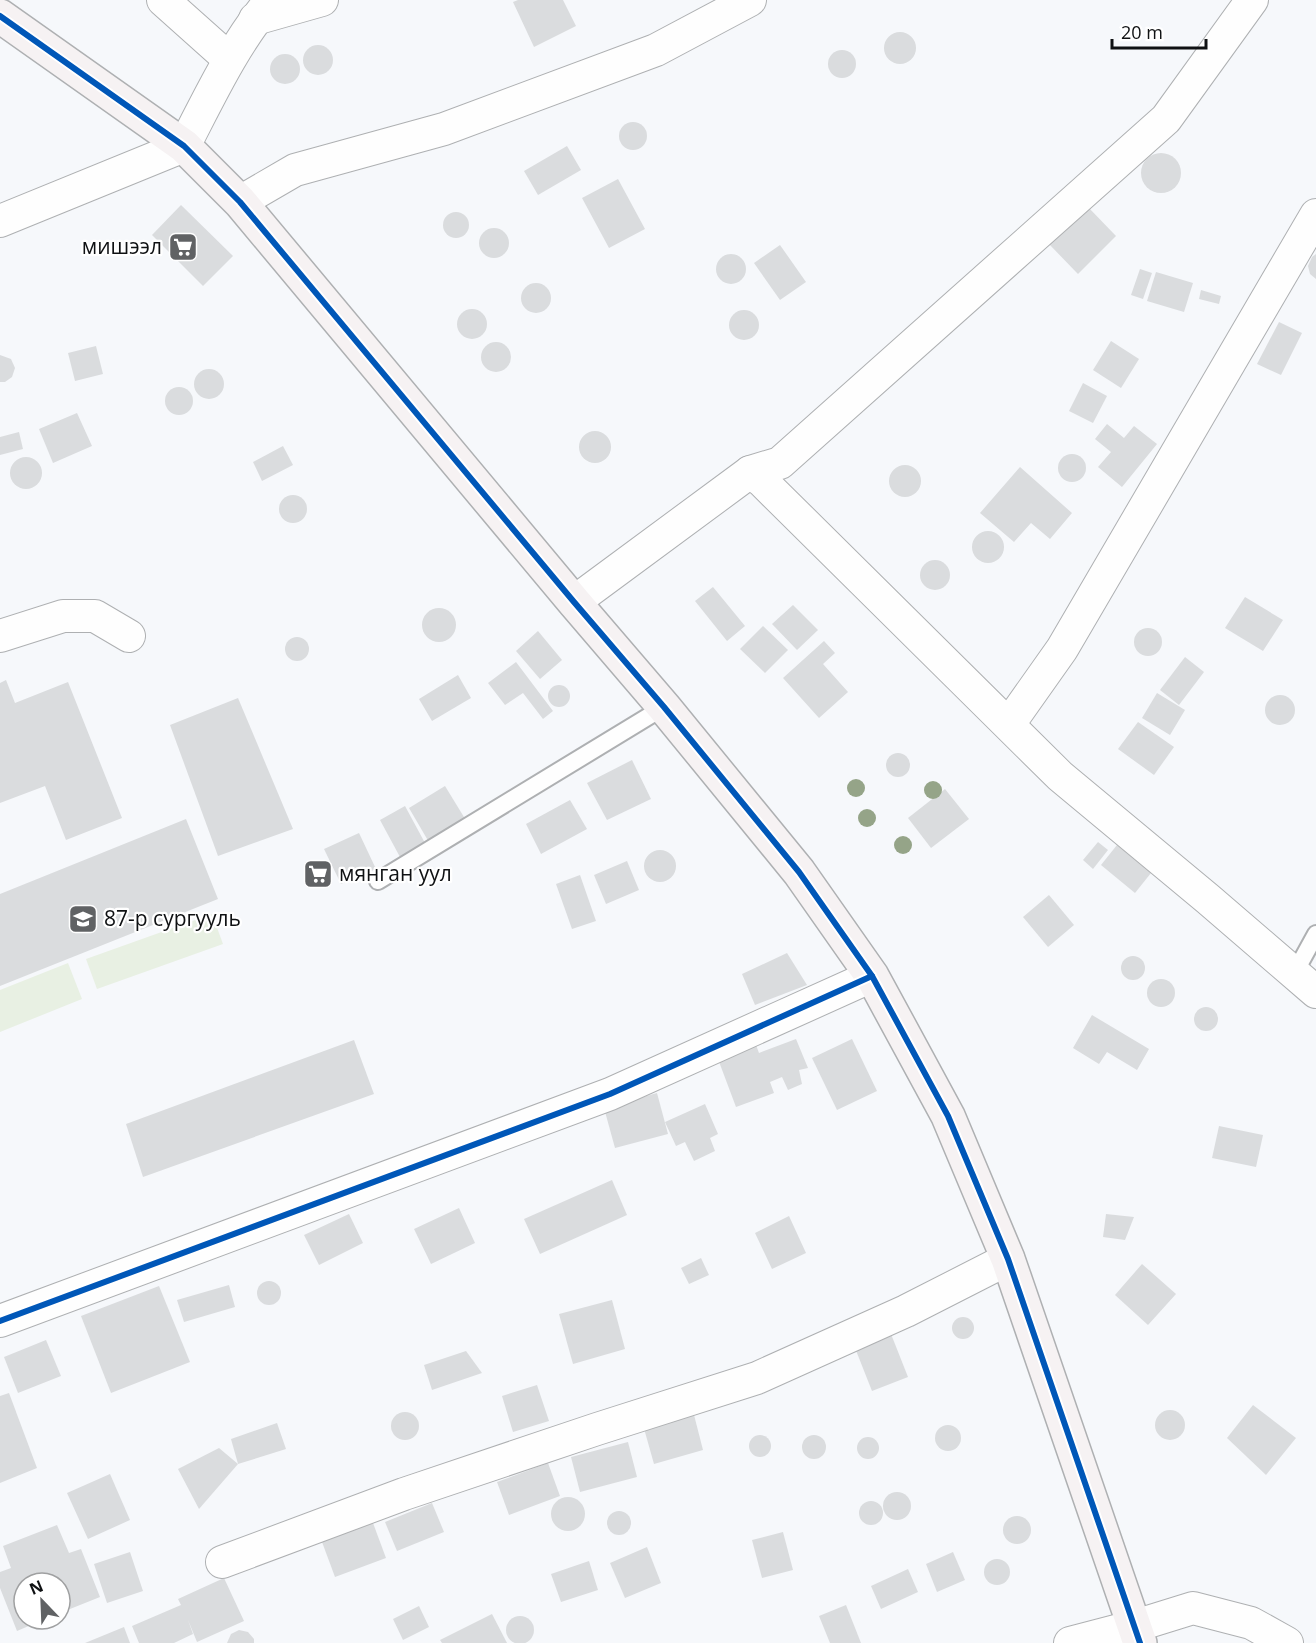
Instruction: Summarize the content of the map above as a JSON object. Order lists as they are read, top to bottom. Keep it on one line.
{"places":{"supermarket":["мишээл","мянган уул"],"school or university":["87-р сургууль"]},"scale_bar":"20 m","north":"top left"}
